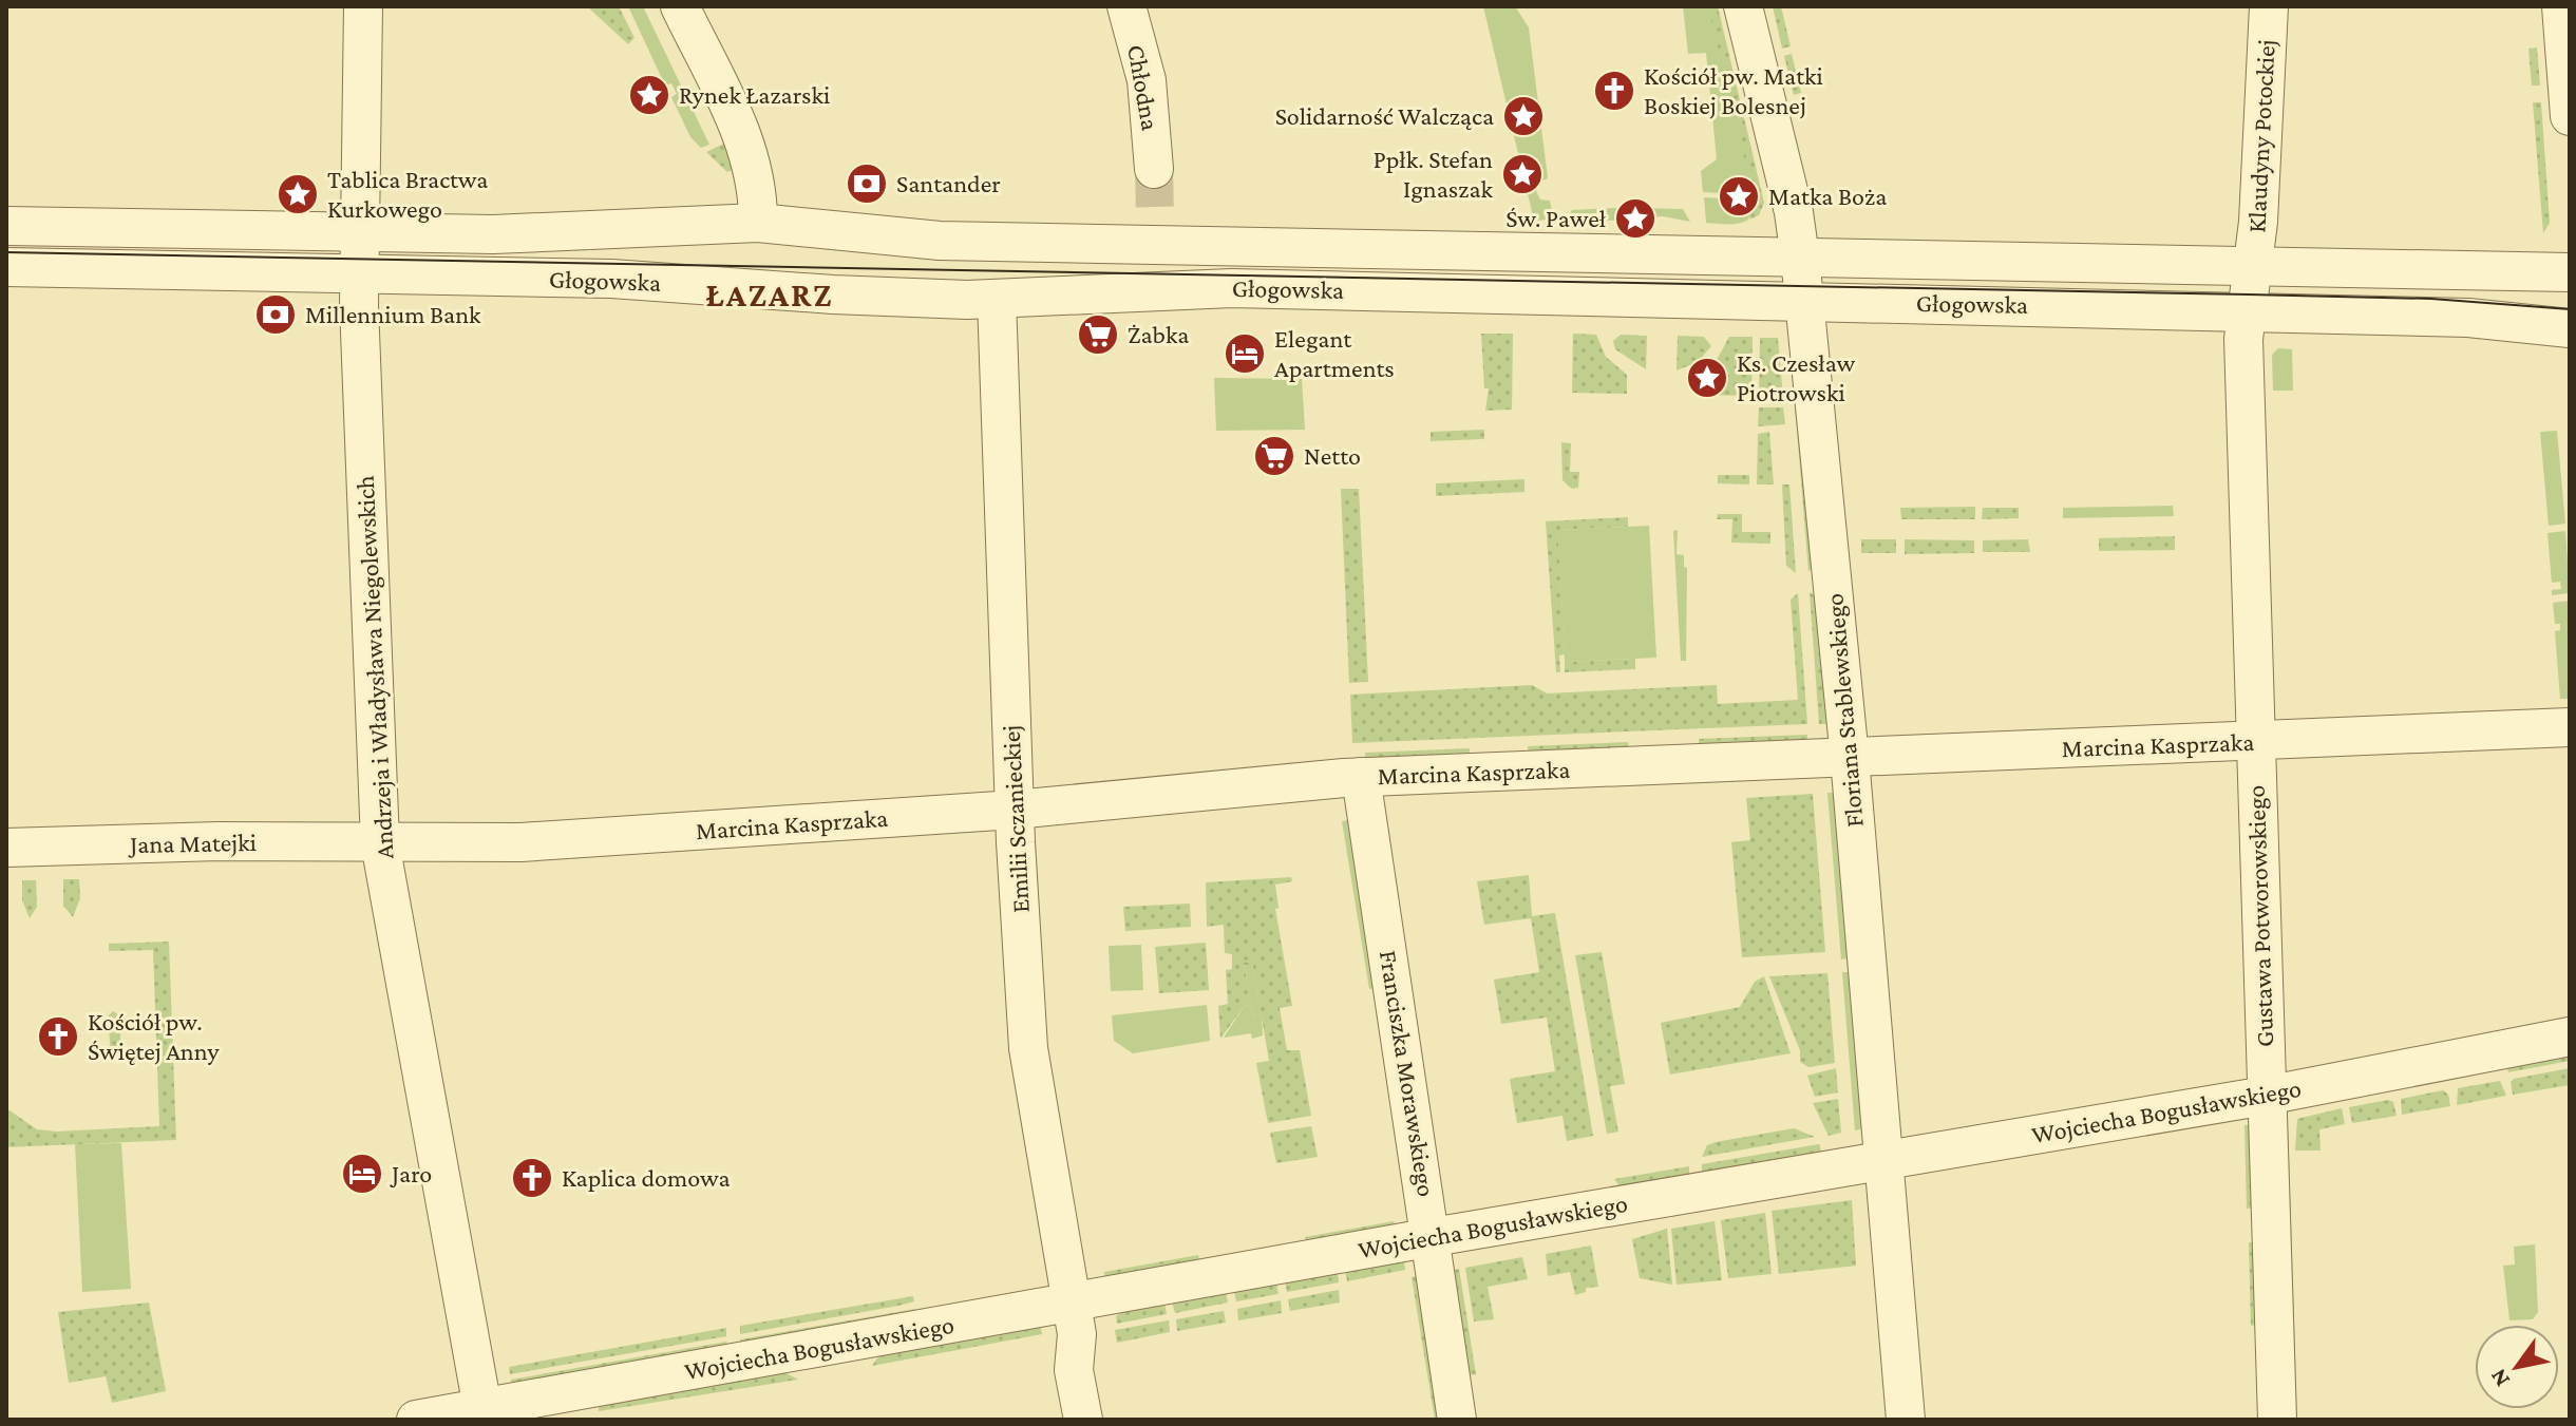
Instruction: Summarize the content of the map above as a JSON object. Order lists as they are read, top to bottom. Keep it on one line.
{"streets":{"street":["Chłodna","Klaudyny Potockiej","Głogowska","Andrzeja i Władysława Niegolewskich","Floriana Stablewskiego","Marcina Kasprzaka","Emilii Sczanieckiej","Jana Matejki","Gustawa Potworowskiego","Franciszka Morawskiego","Wojciecha Bogusławskiego"]},"crossings":[["Klaudyny Potockiej","Głogowska"],["Klaudyny Potockiej","Gustawa Potworowskiego"],["Głogowska","Andrzeja i Władysława Niegolewskich"],["Głogowska","Floriana Stablewskiego"],["Głogowska","Emilii Sczanieckiej"],["Głogowska","Gustawa Potworowskiego"],["Andrzeja i Władysława Niegolewskich","Marcina Kasprzaka"],["Andrzeja i Władysława Niegolewskich","Jana Matejki"],["Andrzeja i Władysława Niegolewskich","Wojciecha Bogusławskiego"],["Floriana Stablewskiego","Marcina Kasprzaka"],["Floriana Stablewskiego","Wojciecha Bogusławskiego"],["Marcina Kasprzaka","Emilii Sczanieckiej"],["Marcina Kasprzaka","Jana Matejki"],["Marcina Kasprzaka","Gustawa Potworowskiego"],["Marcina Kasprzaka","Franciszka Morawskiego"],["Emilii Sczanieckiej","Wojciecha Bogusławskiego"],["Gustawa Potworowskiego","Wojciecha Bogusławskiego"],["Franciszka Morawskiego","Wojciecha Bogusławskiego"]],"districts":["ŁAZARZ"],"places":{"church":["Kościół pw. Matki Boskiej Bolesnej","Kościół pw. Świętej Anny","Kaplica domowa"],"place":["Rynek Łazarski","Solidarność Walcząca","Ppłk. Stefan Ignaszak","Tablica Bractwa Kurkowego","Matka Boża","Św. Paweł","Ks. Czesław Piotrowski"],"bank":["Santander","Millennium Bank"],"supermarket":["Żabka","Netto"],"hotel":["Elegant Apartments","Jaro"]},"north":"bottom left"}
